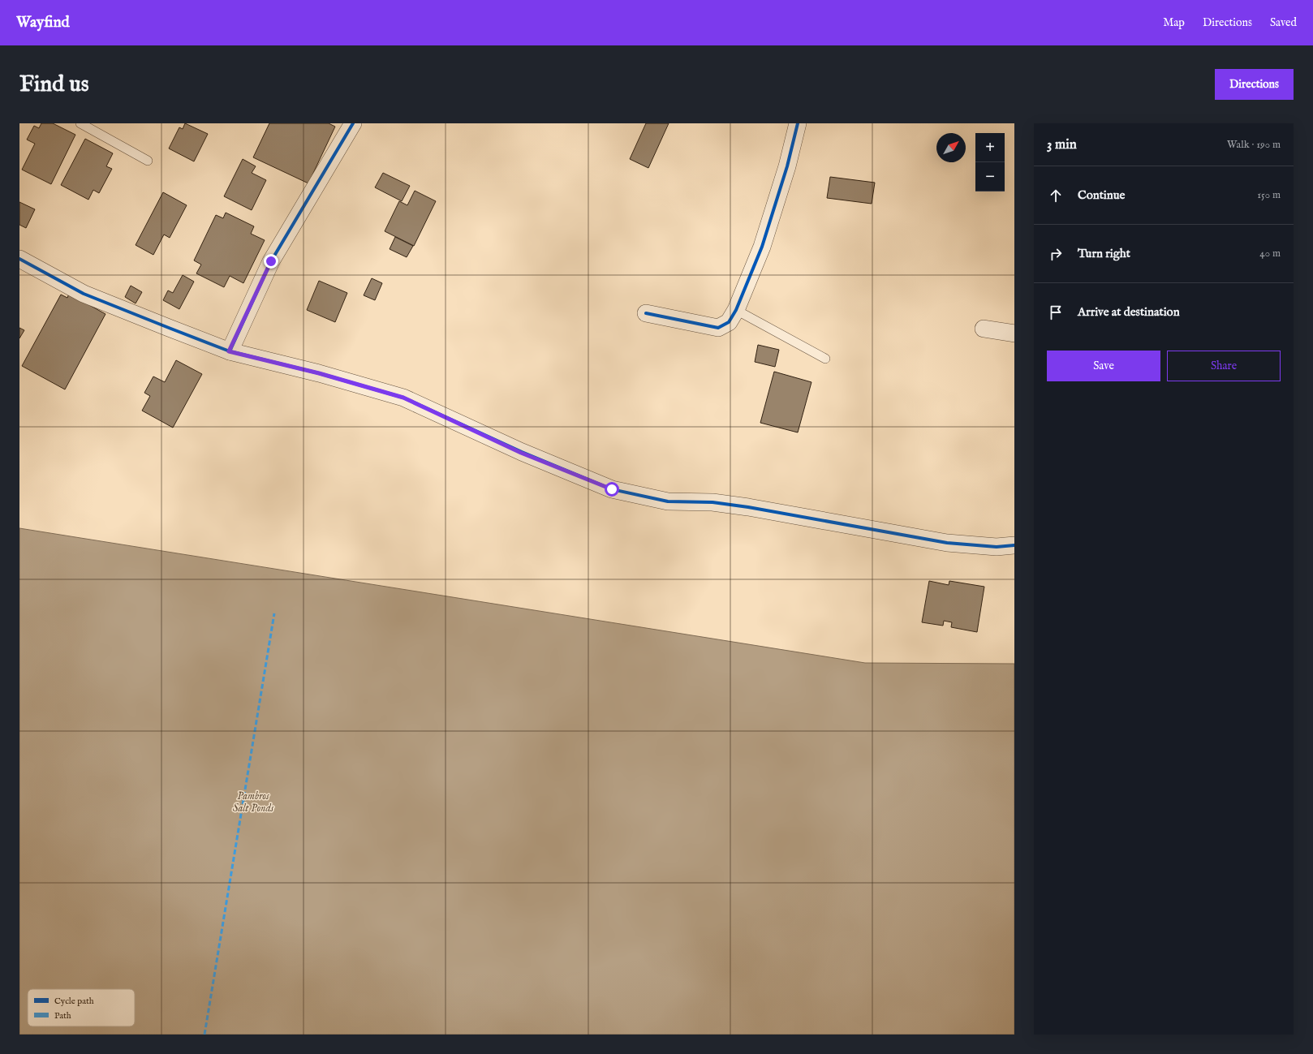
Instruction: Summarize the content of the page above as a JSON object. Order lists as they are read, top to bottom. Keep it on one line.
{"water":["Pambros Salt Ponds"],"legend":["Cycle path","Path"],"north":"top right","page":{"header":"Wayfind","nav":["Map","Directions","Saved"],"buttons":["Directions",["Save","Share"]],"title":"Find us","heading":["3 min","Walk · 190 m"],"map_buttons":["+","−"],"list":[["Continue","150 m"],["Turn right","40 m"],"Arrive at destination"]}}
